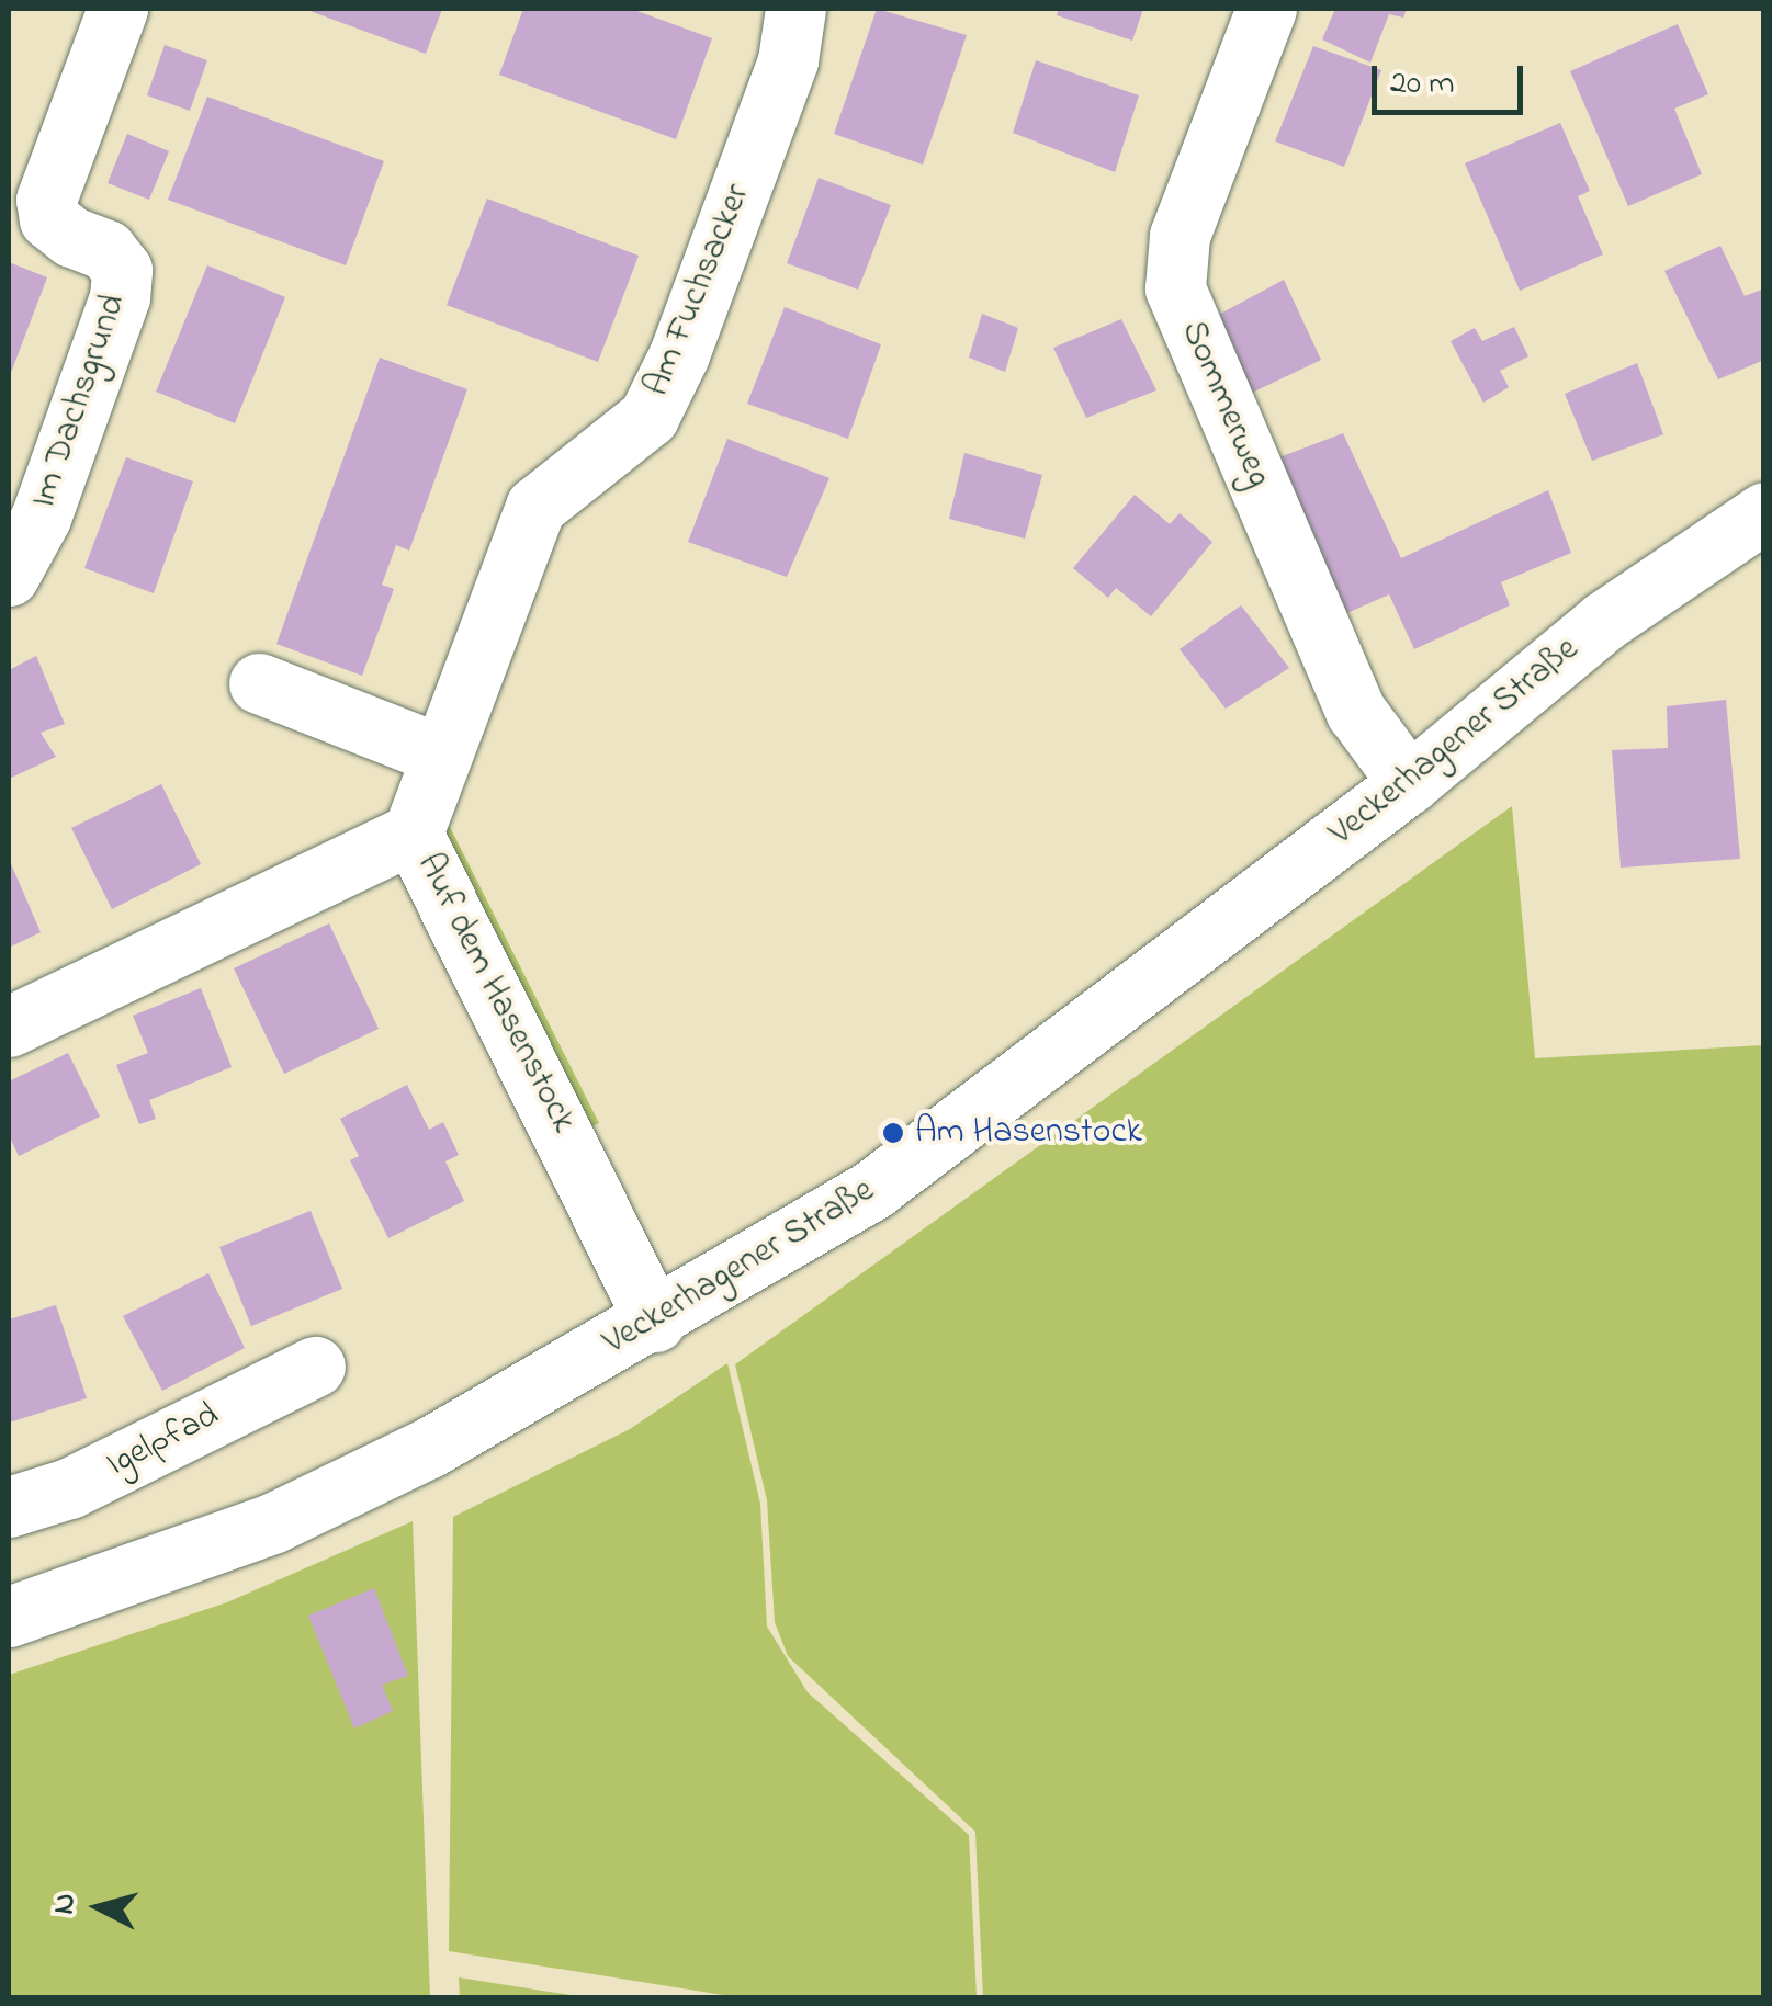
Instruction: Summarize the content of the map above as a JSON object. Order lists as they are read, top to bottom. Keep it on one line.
{"streets":{"street":["Am Fuchsacker","Im Dachsgrund","Sommerweg","Veckerhagener Straße","Auf dem Hasenstock","Igelpfad"]},"crossings":[["Am Fuchsacker","Auf dem Hasenstock"],["Sommerweg","Veckerhagener Straße"],["Veckerhagener Straße","Auf dem Hasenstock"]],"places":["Am Hasenstock"],"scale_bar":"20 m","north":"left"}
